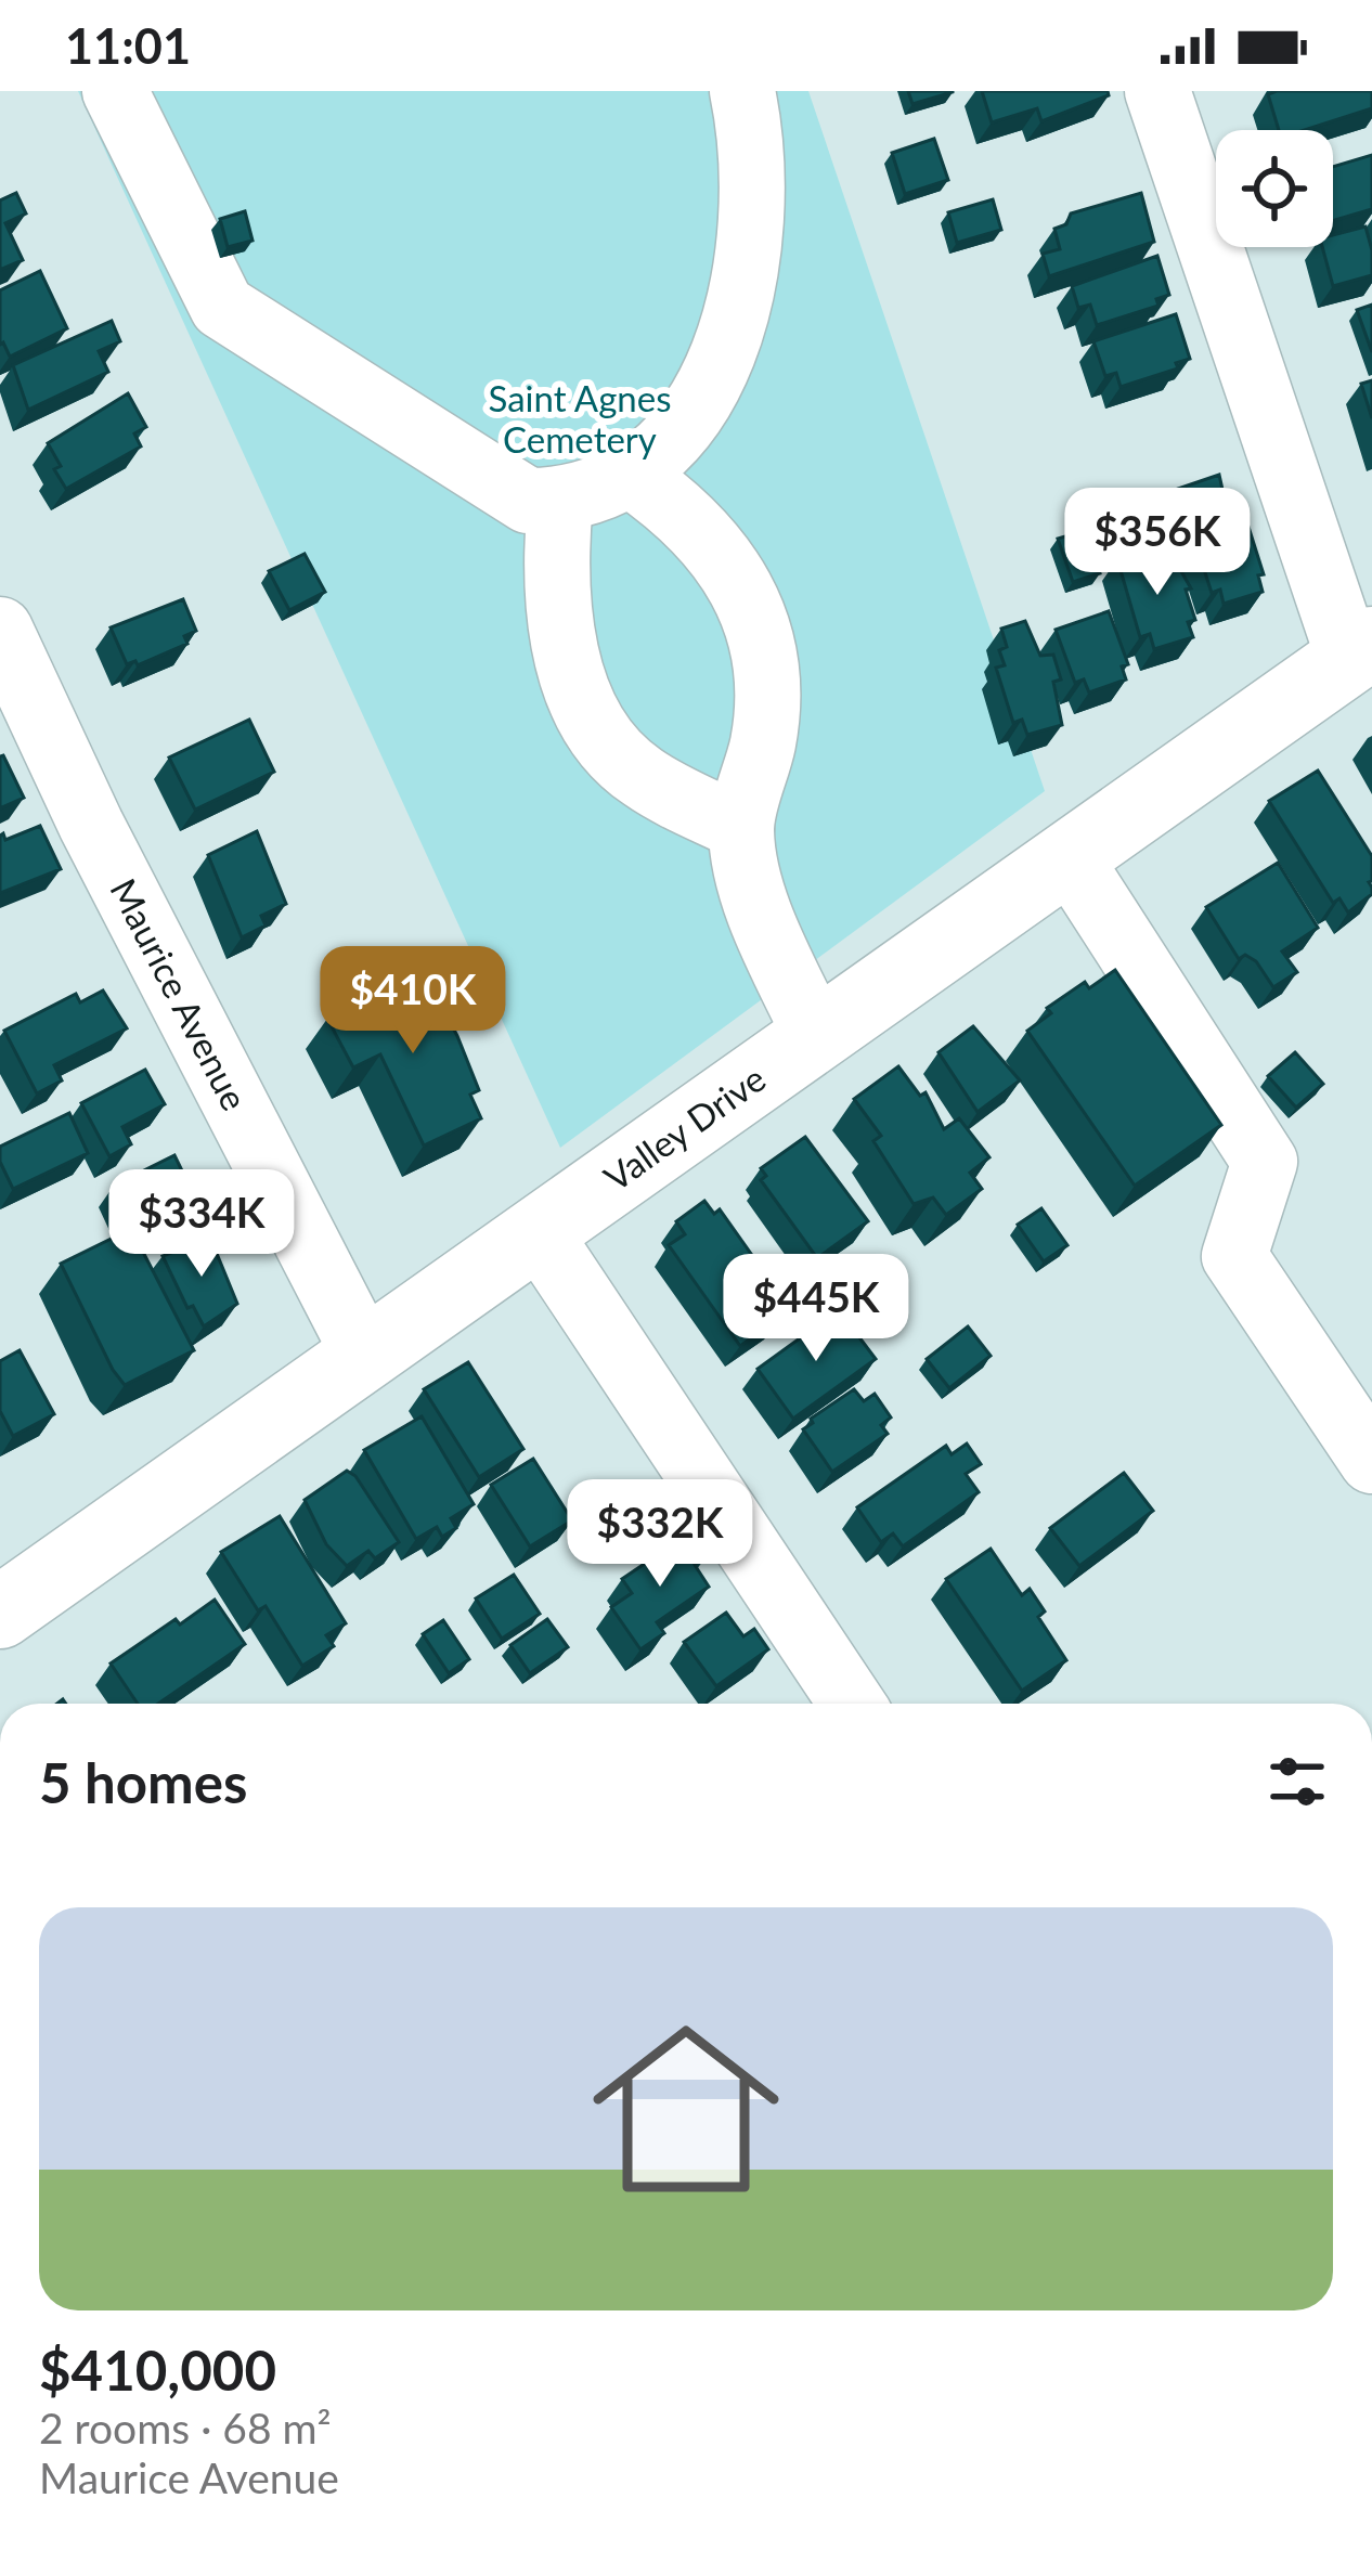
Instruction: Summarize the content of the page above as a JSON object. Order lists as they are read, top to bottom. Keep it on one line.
{"streets":{"main road":["Valley Drive"],"street":["Maurice Avenue"]},"crossings":[["Maurice Avenue","Valley Drive"]],"parks":["Saint Agnes Cemetery"],"page":{"status":"11:01","price":["$356K","$410K","$334K","$445K","$332K"],"heading":"5 homes","list":[{"name":"$410,000","note":"2 rooms · 68 m² · Maurice Avenue"}]}}
